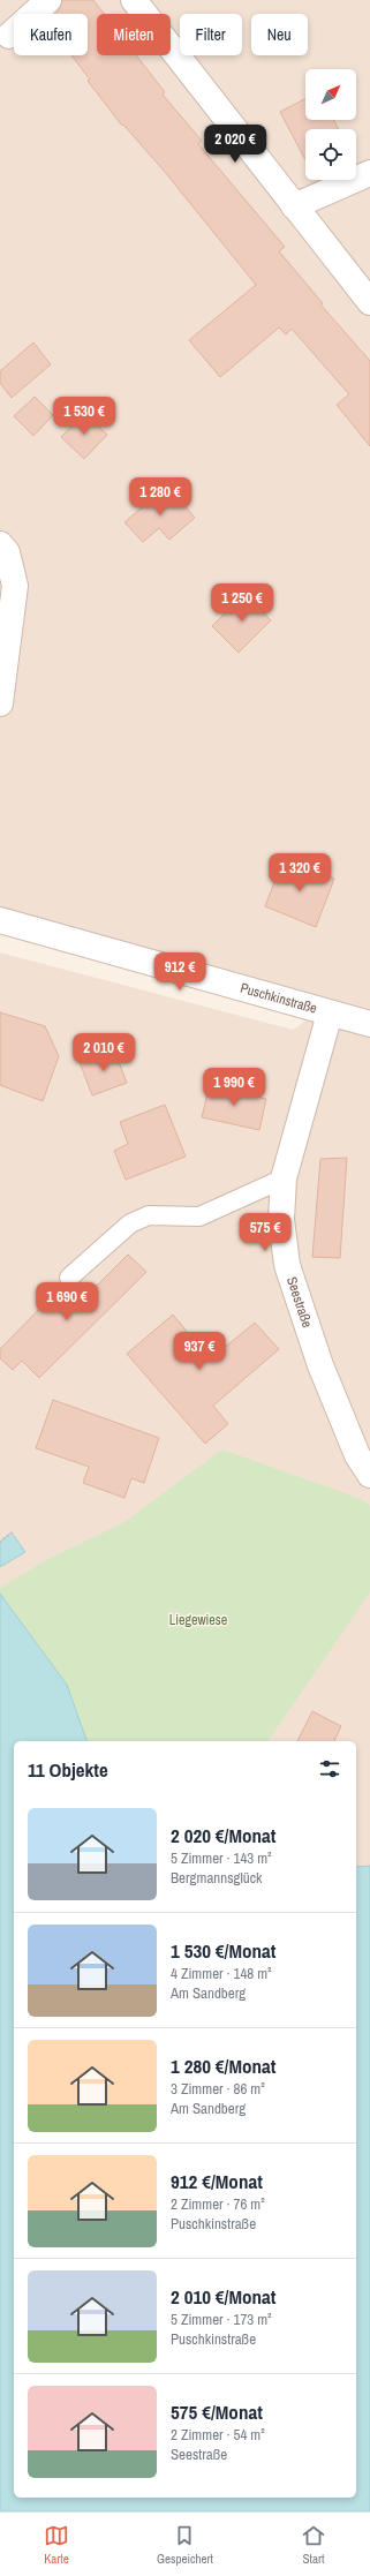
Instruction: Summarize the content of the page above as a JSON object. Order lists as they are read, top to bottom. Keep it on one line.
{"streets":{"street":["Puschkinstraße","Seestraße"]},"crossings":[["Puschkinstraße","Seestraße"]],"parks":["Liegewiese"],"north":"top right","page":{"chip":["Kaufen","Mieten","Filter","Neu"],"price":["2 020 €","1 530 €","1 280 €","1 250 €","1 320 €","912 €","2 010 €","1 990 €","575 €","1 690 €","937 €"],"heading":"11 Objekte","list":[{"name":"2 020 €/Monat","note":"5 Zimmer · 143 m² · Bergmannsglück"},{"name":"1 530 €/Monat","note":"4 Zimmer · 148 m² · Am Sandberg"},{"name":"1 280 €/Monat","note":"3 Zimmer · 86 m² · Am Sandberg"},{"name":"912 €/Monat","note":"2 Zimmer · 76 m² · Puschkinstraße"},{"name":"2 010 €/Monat","note":"5 Zimmer · 173 m² · Puschkinstraße"},{"name":"575 €/Monat","note":"2 Zimmer · 54 m² · Seestraße"}],"tabs":["Karte","Gespeichert","Start"]}}
